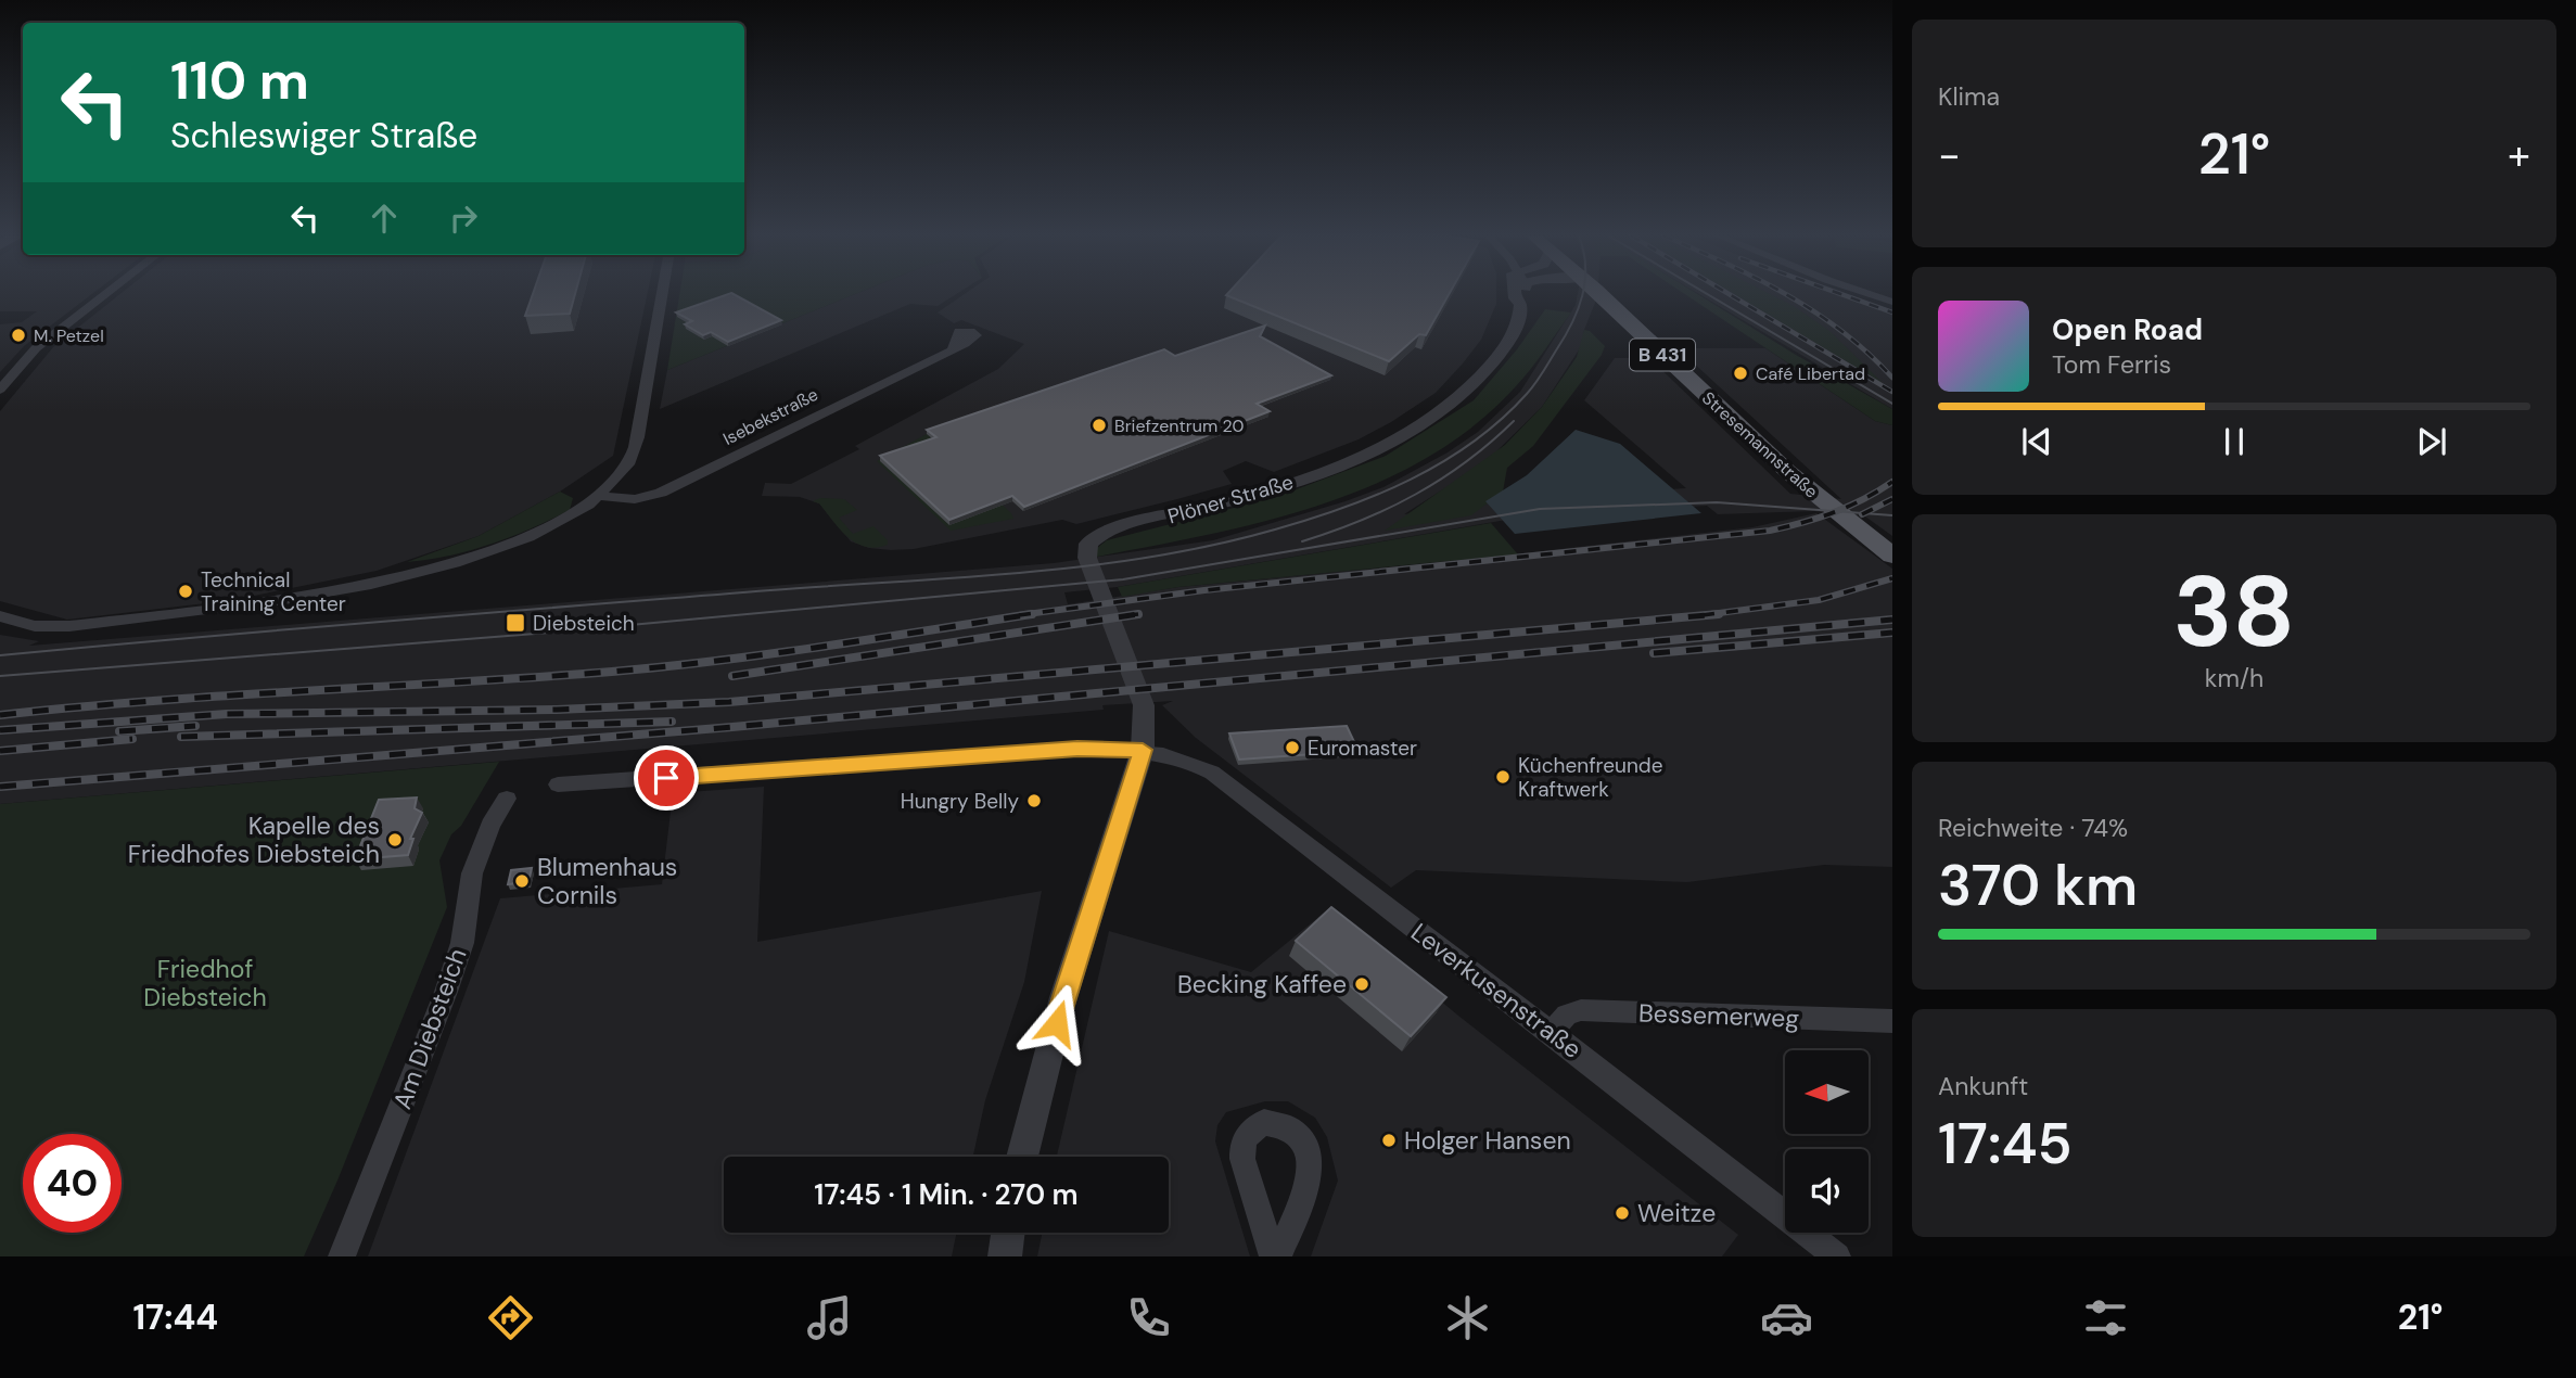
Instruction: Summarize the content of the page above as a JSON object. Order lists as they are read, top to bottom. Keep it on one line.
{"streets":{"main road":["B 431","Stresemannstraße"],"street":["Isebekstraße","Plöner Straße","Leverkusenstraße","Bessemerweg","Am Diebsteich"]},"crossings":[["Plöner Straße","Leverkusenstraße"],["Leverkusenstraße","Bessemerweg"]],"parks":["Friedhof Diebsteich"],"places":{"other":["M. Petzel","Café Libertad","Briefzentrum 20","Technical Training Center","Euromaster","Küchenfreunde Kraftwerk","Hungry Belly","Kapelle des Friedhofes Diebsteich","Blumenhaus Cornils","Becking Kaffee","Holger Hansen","Weitze"],"transit":["Diebsteich"]},"north":"left","page":{"tile":["Klima",["38","km/h"],["Reichweite · 74%","370 km"],["Ankunft","17:45"]],"turn":["110 m","Schleswiger Straße"],"heat":["−","21°","+"],"song":["Open Road","Tom Ferris"],"limit":"40","trip":"17:45 · 1 Min. · 270 m","tabs":["17:44","21°"]}}
